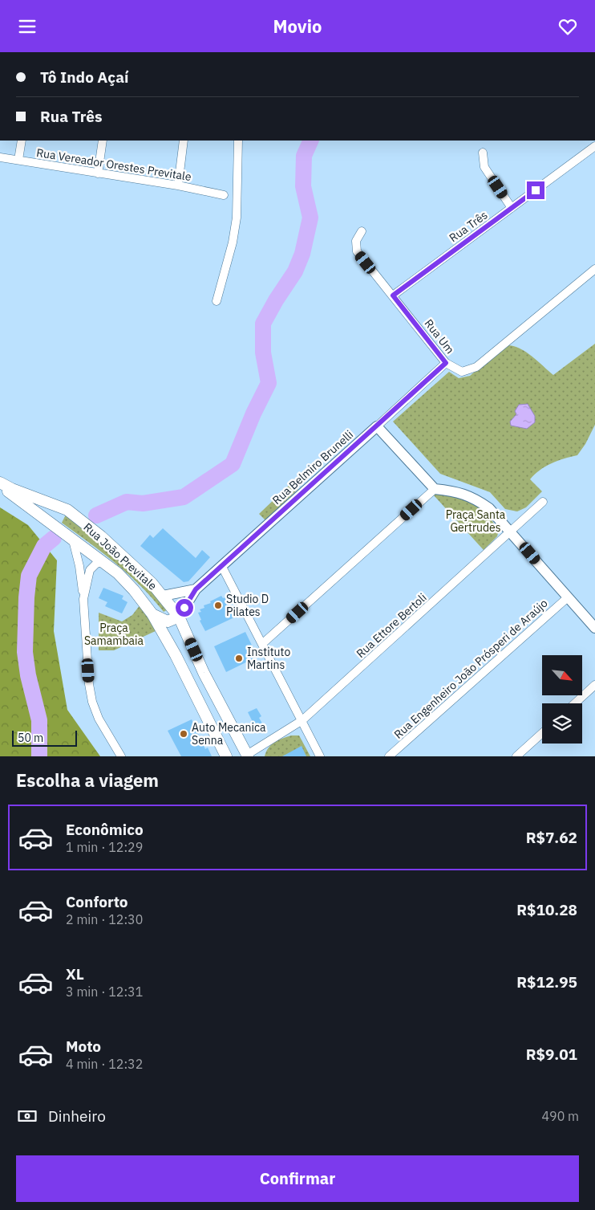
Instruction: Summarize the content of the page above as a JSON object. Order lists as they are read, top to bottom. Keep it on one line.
{"streets":{"main road":["Rua João Previtale"],"street":["Rua Vereador Orestes Previtale","Rua Três","Rua Um","Rua Belmiro Brunelli","Rua Ettore Bertoli","Rua Engenheiro João Prósperi de Araújo"]},"crossings":[["Rua Três","Rua Um"],["Rua Um","Rua Belmiro Brunelli"],["Rua Belmiro Brunelli","Rua João Previtale"],["Rua João Previtale","Rua Ettore Bertoli"]],"parks":["Praça Santa Gertrudes","Praça Samambaia"],"places":["Studio D Pilates","Instituto Martins","Auto Mecanica Senna"],"scale_bar":"50 m","north":"bottom right","page":{"header":"Movio","banner":["Tô Indo Açaí","Rua Três"],"scale":"50 m","heading":"Escolha a viagem","list":[{"name":"Econômico","note":"1 min · 12:29","value":"R$7.62"},{"name":"Conforto","note":"2 min · 12:30","value":"R$10.28"},{"name":"XL","note":"3 min · 12:31","value":"R$12.95"},{"name":"Moto","note":"4 min · 12:32","value":"R$9.01"}],"pay":["Dinheiro","490 m"],"buttons":"Confirmar"}}
